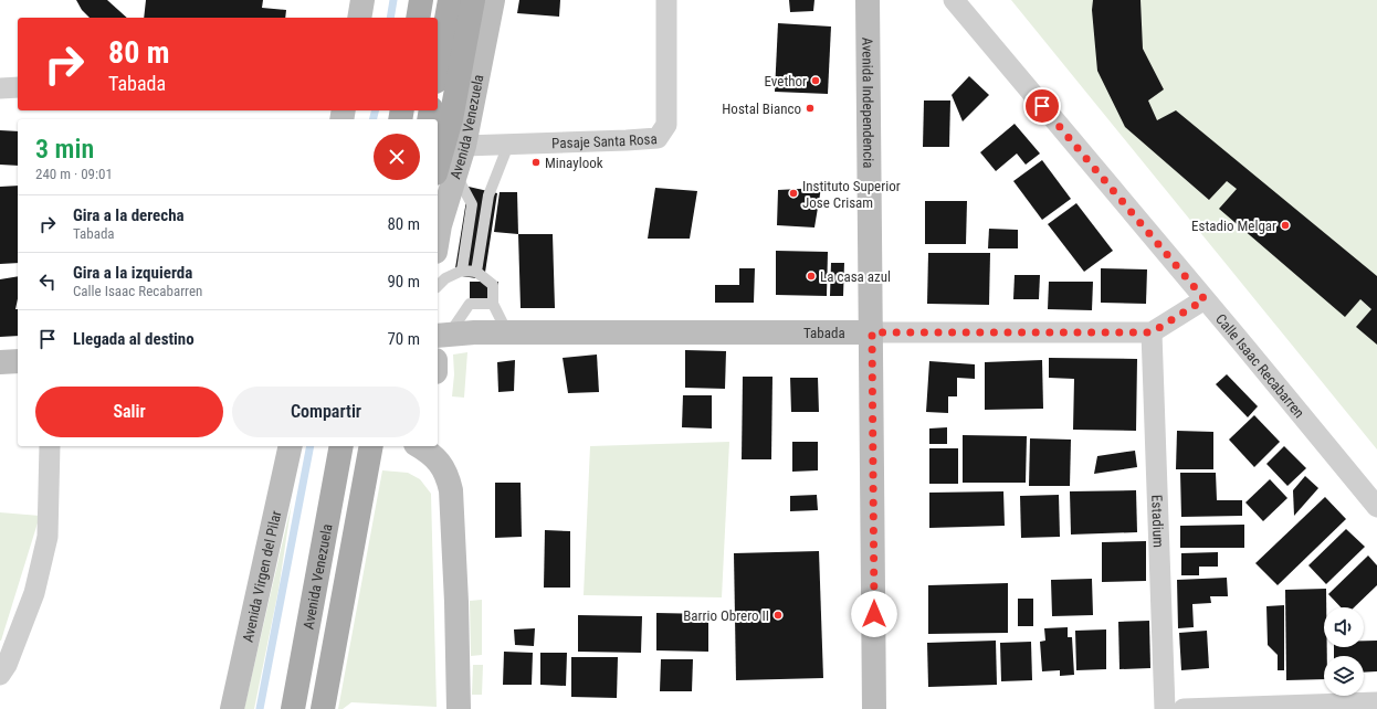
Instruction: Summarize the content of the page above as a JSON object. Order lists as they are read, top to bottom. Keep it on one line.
{"streets":{"main road":["Avenida Independencia","Avenida Venezuela","Tabada","Avenida Virgen del Pilar"],"street":["Pasaje Santa Rosa","Calle Isaac Recabarren","Estadium"]},"crossings":[["Avenida Independencia","Tabada"],["Avenida Venezuela","Pasaje Santa Rosa"],["Tabada","Estadium"]],"places":["Evethor","Hostal Bianco","Minaylook","Instituto Superior Jose Crisam","Estadio Melgar","La casa azul","Barrio Obrero II"],"page":{"turn":["80 m","Tabada"],"heading":["3 min","240 m · 09:01"],"list":[{"name":"Gira a la derecha","note":"Tabada","value":"80 m"},{"name":"Gira a la izquierda","note":"Calle Isaac Recabarren","value":"90 m"},{"name":"Llegada al destino","value":"70 m"}],"buttons":["Salir","Compartir"]}}
